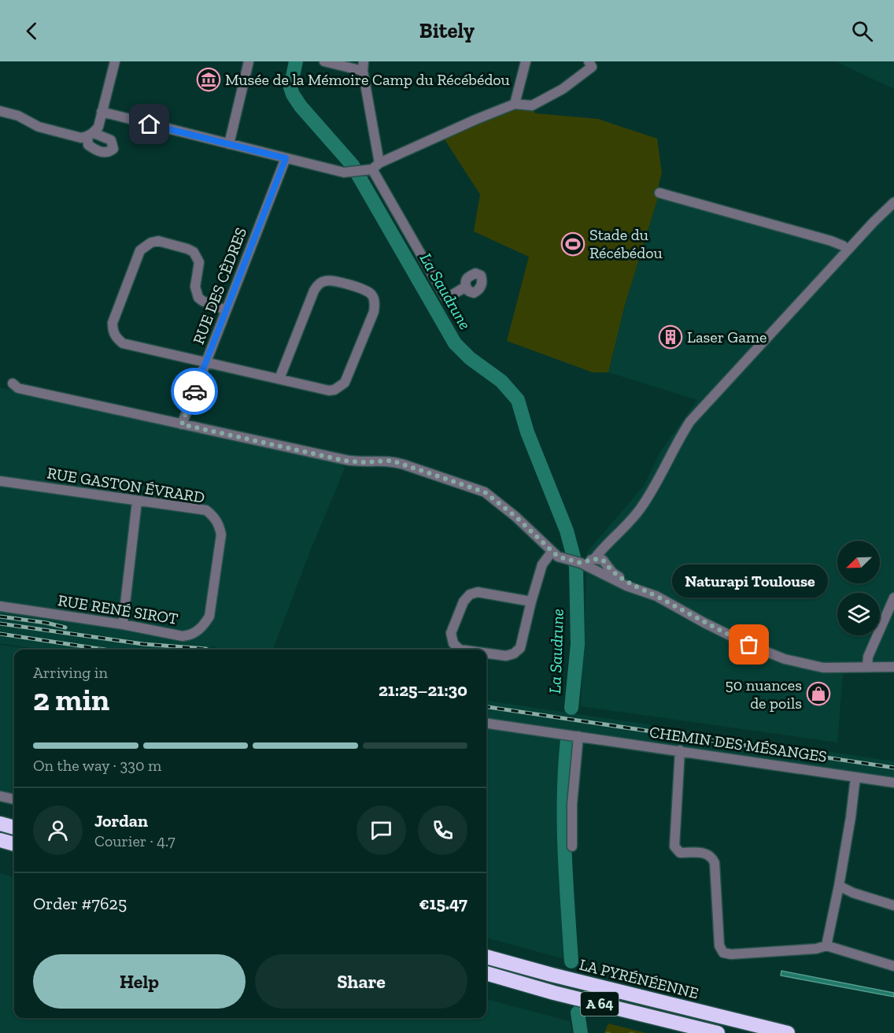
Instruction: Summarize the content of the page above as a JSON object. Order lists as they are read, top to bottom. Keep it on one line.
{"streets":{"highway":["LA PYRÉNÉENNE","A 64"],"street":["RUE DES CÈDRES","RUE GASTON ÉVRARD","RUE RENÉ SIROT","CHEMIN DES MÉSANGES"]},"crossings":[["RUE GASTON ÉVRARD","RUE RENÉ SIROT"]],"water":["La Saudrune"],"places":{"museum":["Musée de la Mémoire Camp du Récébédou"],"sports":["Stade du Récébédou"],"building":["Laser Game"],"other":["Naturapi Toulouse"],"shop":["50 nuances de poils"]},"north":"bottom left","page":{"header":"Bitely","bubble":"Naturapi Toulouse","heading":["2 min","Arriving in","21:25–21:30"],"panel":["Jordan","Courier · 4.7","Order #7625","€15.47"],"bar":"On the way · 330 m","buttons":["Help","Share"]}}
